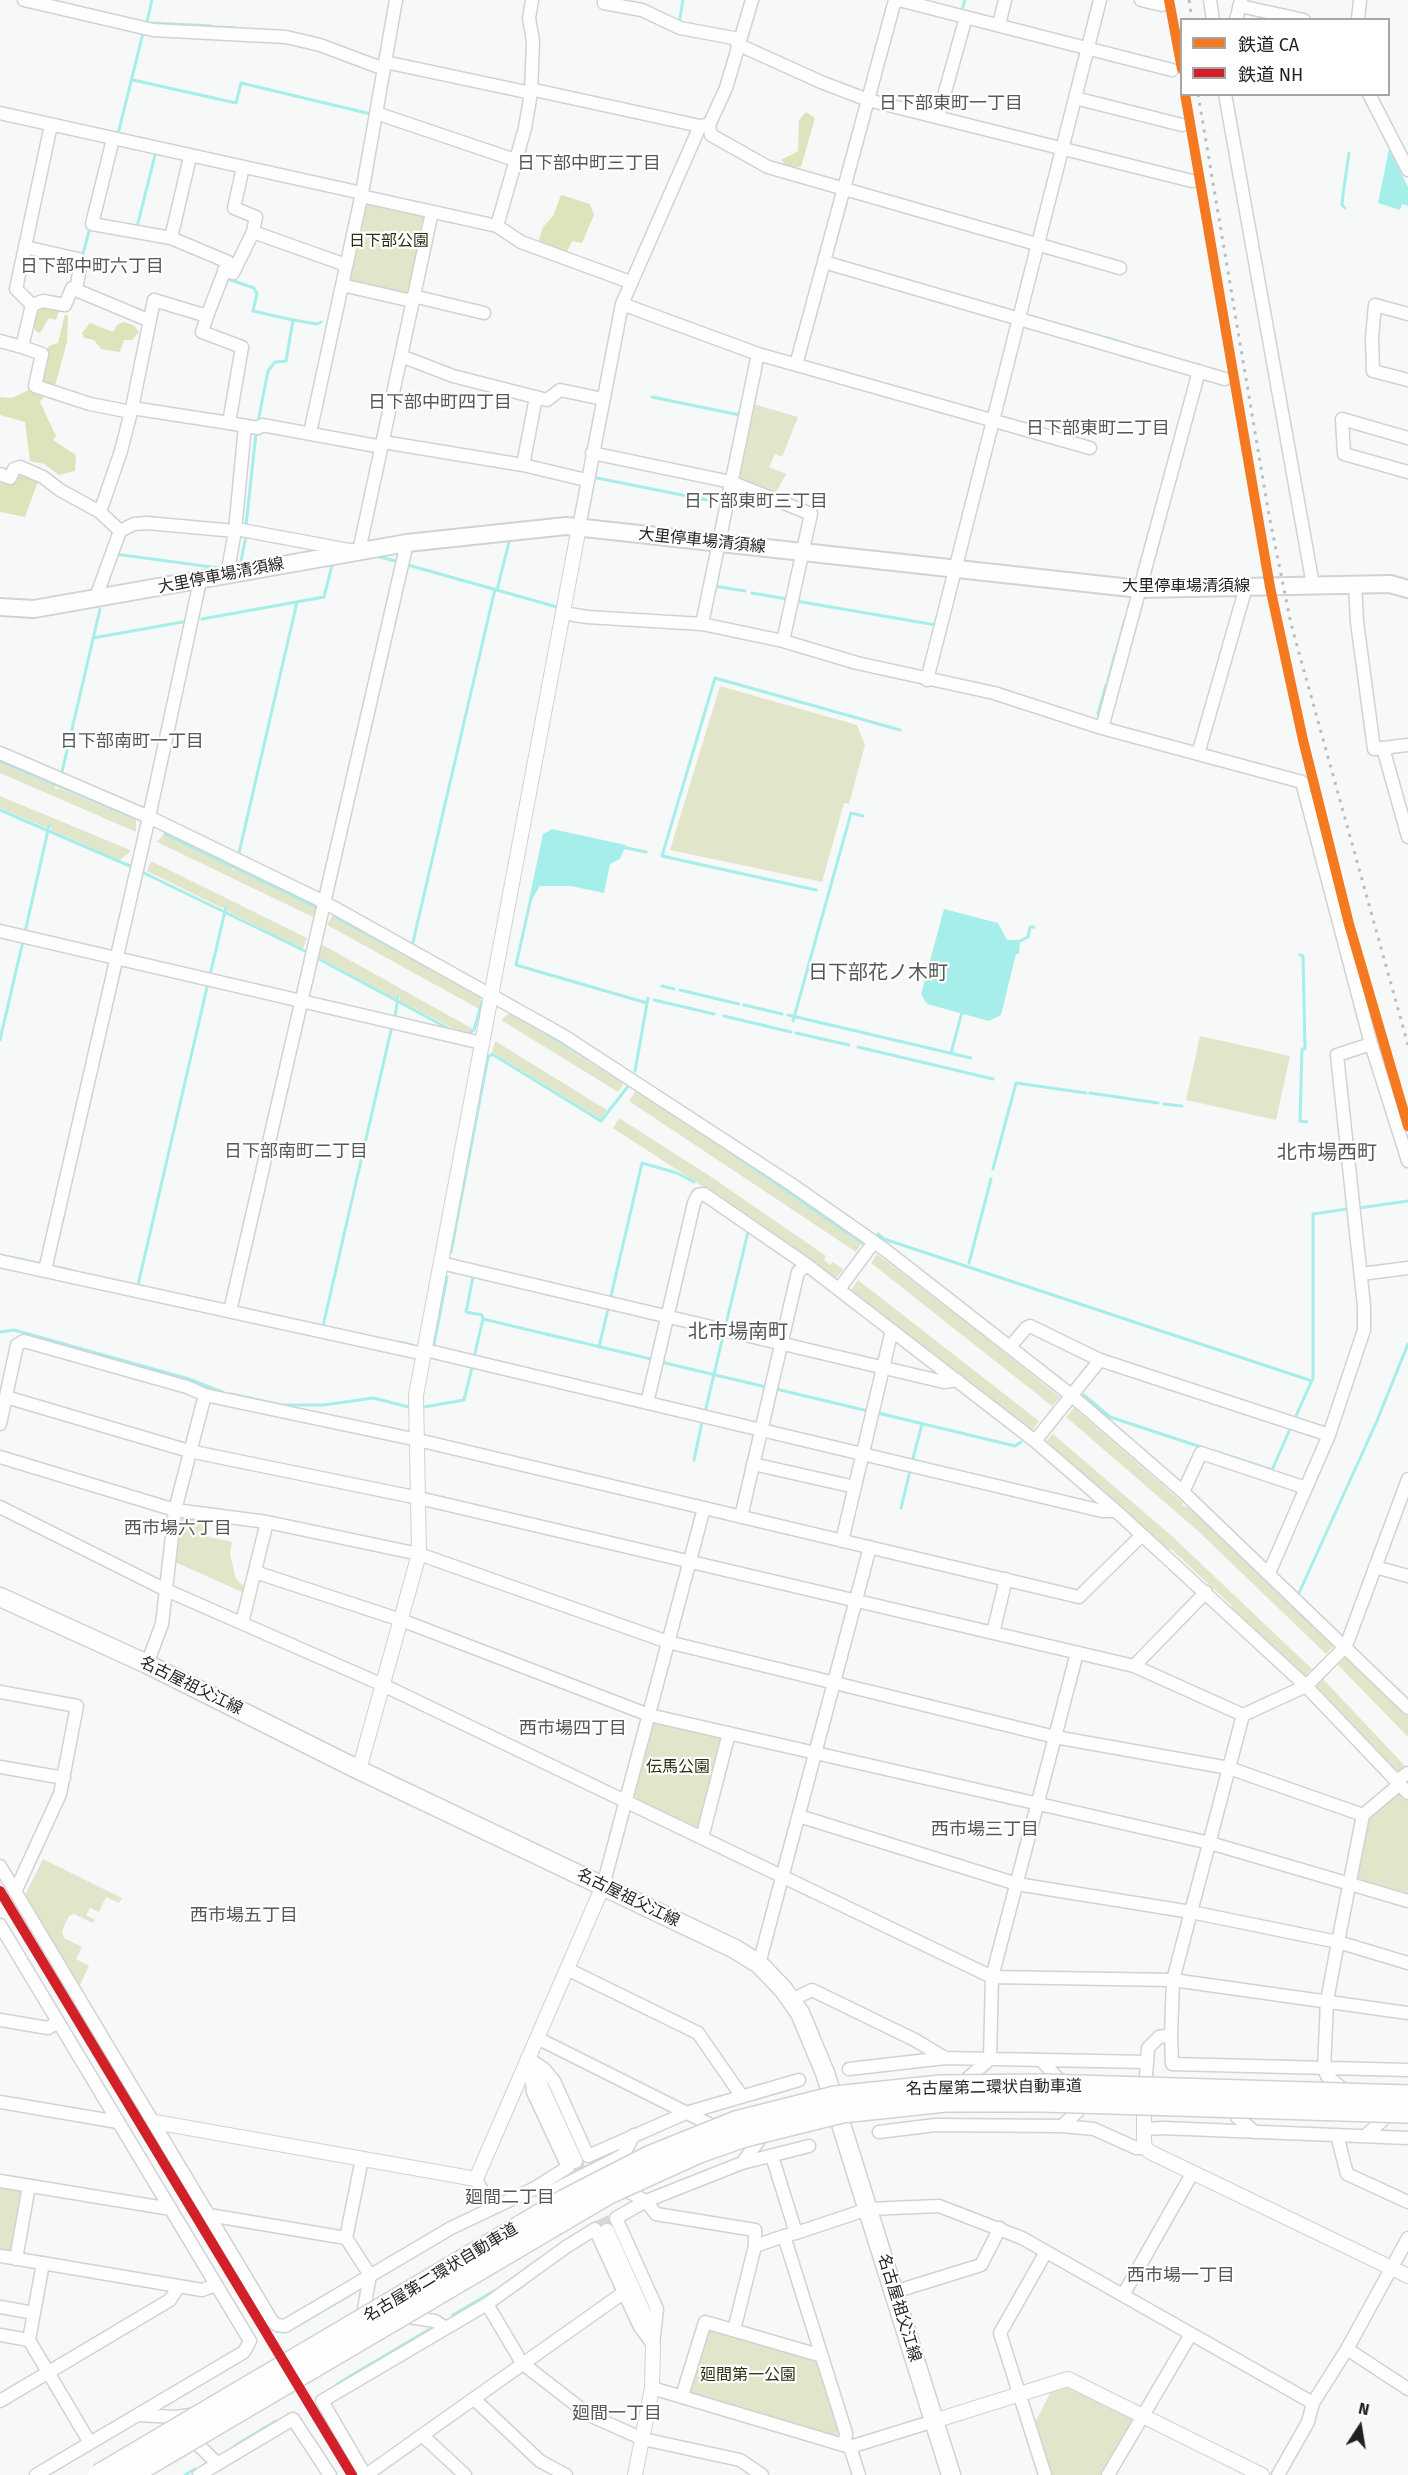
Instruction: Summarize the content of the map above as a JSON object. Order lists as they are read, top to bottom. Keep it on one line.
{"streets":{"highway":["名古屋第二環状自動車道"],"main road":["大里停車場清須線","名古屋祖父江線"]},"districts":["日下部東町一丁目","日下部中町三丁目","日下部中町六丁目","日下部中町四丁目","日下部東町二丁目","日下部東町三丁目","日下部南町一丁目","日下部花ノ木町","日下部南町二丁目","北市場西町","北市場南町","西市場六丁目","西市場四丁目","西市場三丁目","西市場五丁目","廻間二丁目","西市場一丁目","廻間一丁目"],"parks":["日下部公園","伝馬公園","廻間第一公園"],"lines":["rail line CA","rail line NH"],"legend":["鉄道 CA","鉄道 NH"],"north":"top"}
